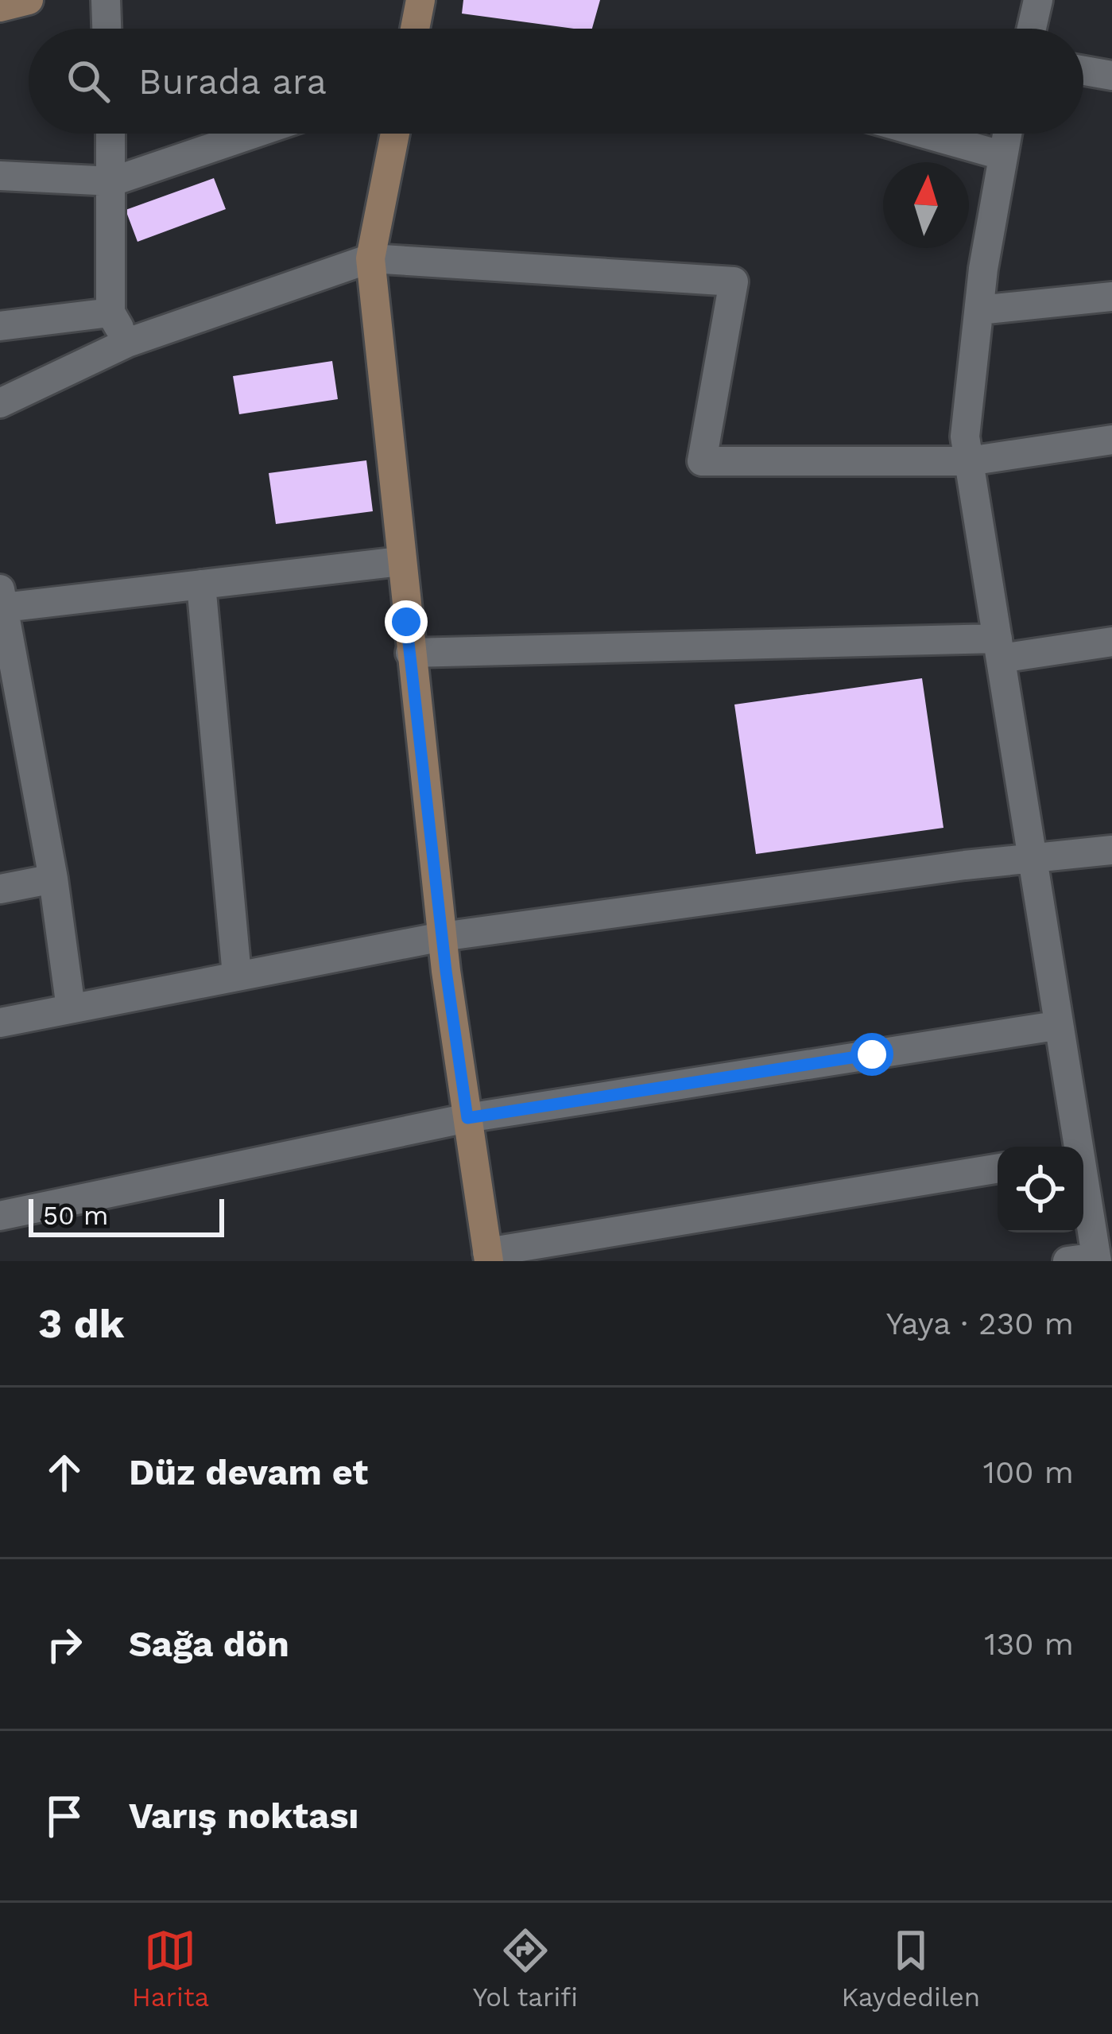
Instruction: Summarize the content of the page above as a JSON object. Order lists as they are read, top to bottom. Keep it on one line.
{"scale_bar":"50 m","north":"top","page":{"search":"Burada ara","scale":"50 m","heading":["3 dk","Yaya · 230 m"],"list":[["Düz devam et","100 m"],["Sağa dön","130 m"],"Varış noktası"],"nav":["Harita","Yol tarifi","Kaydedilen"]}}
